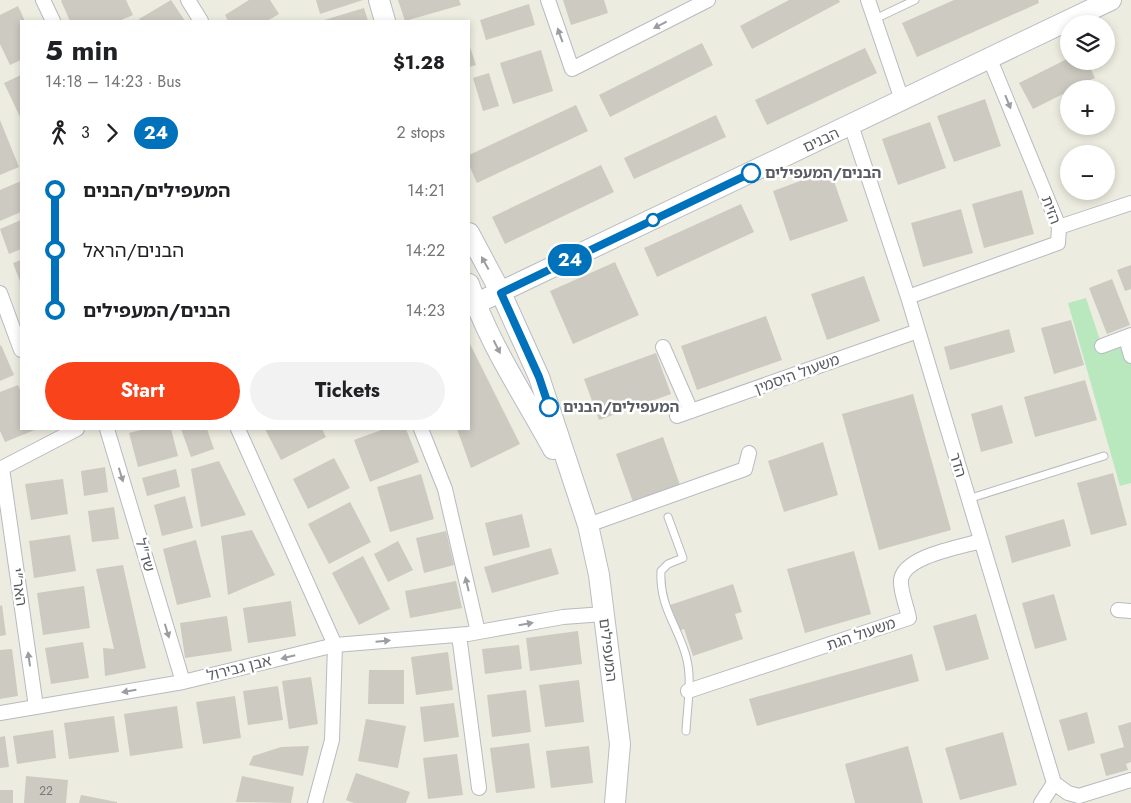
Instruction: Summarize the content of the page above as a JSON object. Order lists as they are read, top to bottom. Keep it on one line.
{"streets":{"street":["הבנים","הזית","משעול היסמין","הדר","שד\"ל","האר\"י","משעול הגת","המעפילים","אבן גבירול"]},"crossings":[["הבנים","הזית"],["הבנים","הדר"],["הבנים","המעפילים"],["הזית","הדר"],["משעול היסמין","הדר"],["הדר","משעול הגת"],["שד\"ל","אבן גבירול"],["האר\"י","אבן גבירול"],["המעפילים","אבן גבירול"]],"one_way":["הזית","שד\"ל","האר\"י"],"places":["הבנים/המעפילים","המעפילים/הבנים"],"lines":["bus line 24"],"house_numbers":["22"],"page":{"on_map":"24","map_buttons":["+","−"],"heading":["5 min","14:18 – 14:23 · Bus","$1.28"],"legs":["3","24","2 stops"],"list":[{"name":"המעפילים/הבנים","value":"14:21"},{"name":"הבנים/הראל","value":"14:22"},{"name":"הבנים/המעפילים","value":"14:23"}],"buttons":["Start","Tickets"]}}
